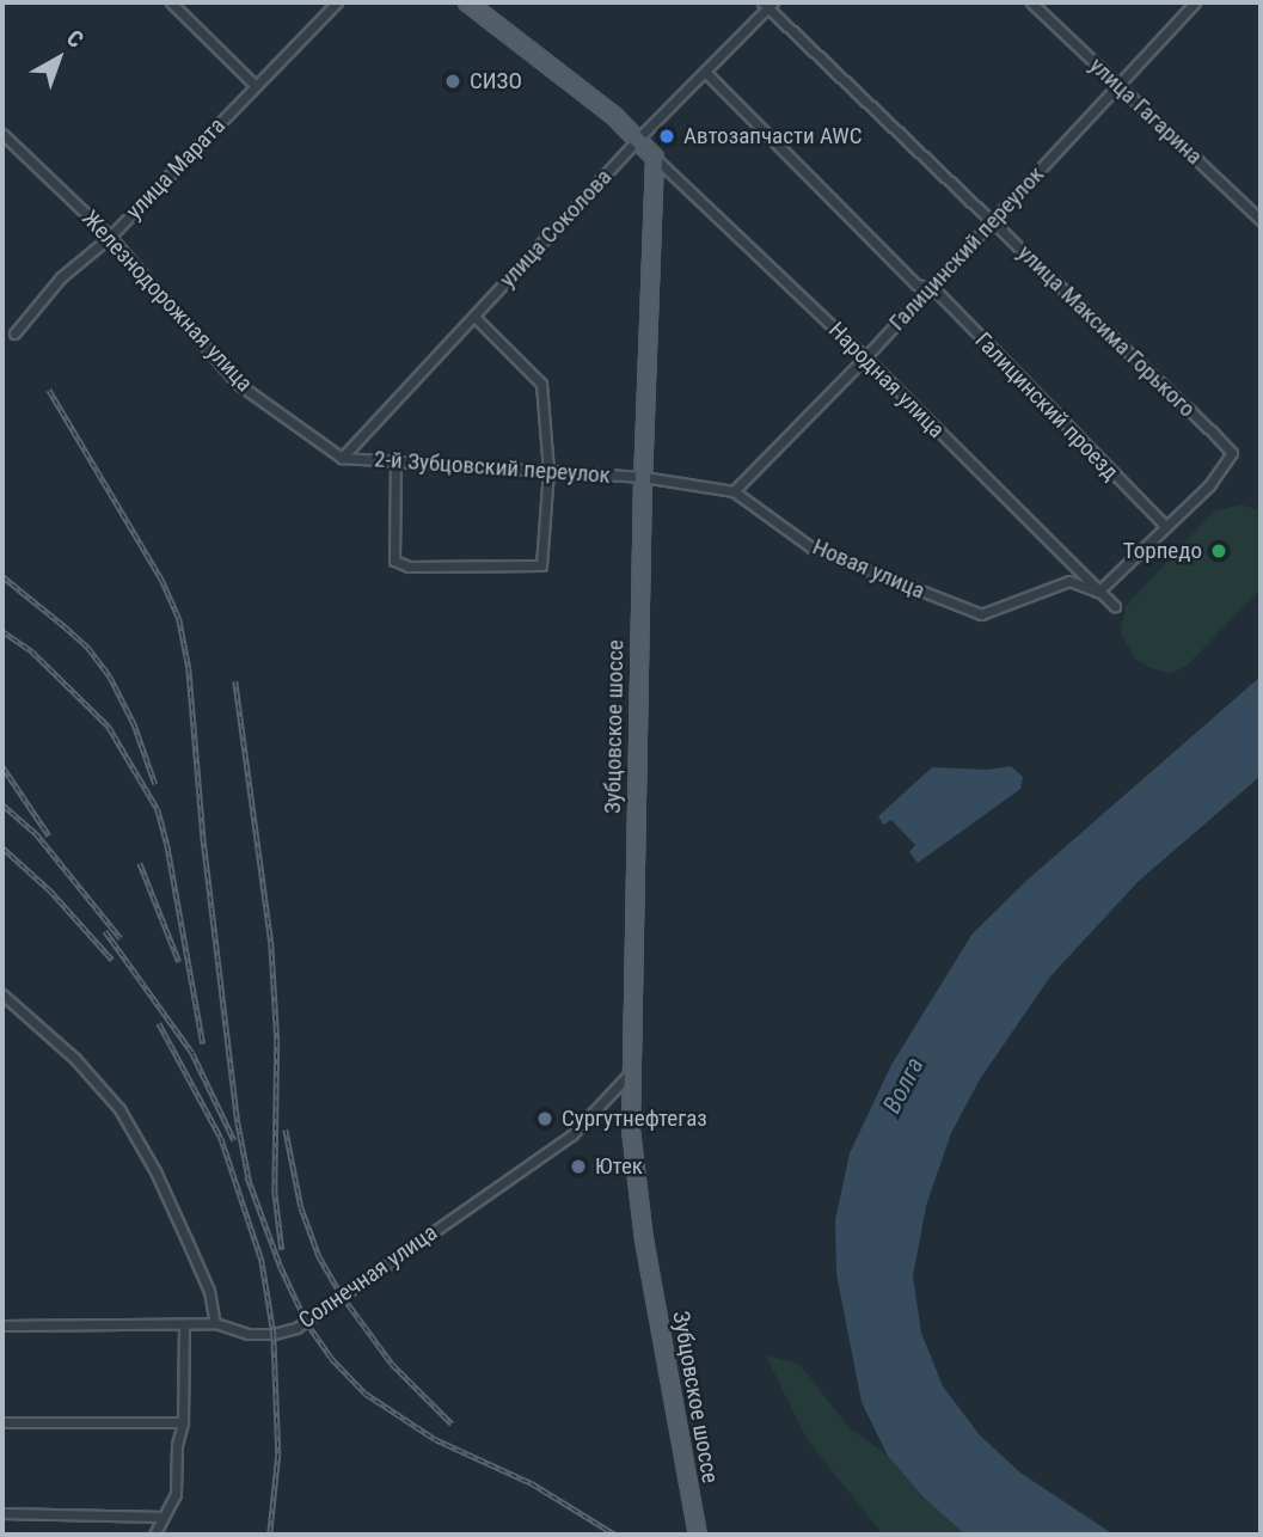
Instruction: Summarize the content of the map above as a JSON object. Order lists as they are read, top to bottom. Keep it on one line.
{"streets":{"main road":["Зубцовское шоссе"],"street":["улица Гагарина","улица Марата","улица Соколова","Галицинский переулок","Железнодорожная улица","улица Максима Горького","Народная улица","Галицинский проезд","2-й Зубцовский переулок","Новая улица","Солнечная улица"]},"crossings":[["улица Гагарина","Галицинский переулок"],["улица Марата","Железнодорожная улица"],["улица Соколова","Железнодорожная улица"],["улица Соколова","улица Максима Горького"],["улица Соколова","Галицинский проезд"],["улица Соколова","2-й Зубцовский переулок"],["Галицинский переулок","улица Максима Горького"],["Галицинский переулок","Народная улица"],["Галицинский переулок","Галицинский проезд"],["Галицинский переулок","Новая улица"],["Железнодорожная улица","2-й Зубцовский переулок"],["улица Максима Горького","Галицинский проезд"],["Народная улица","Новая улица"],["Народная улица","Зубцовское шоссе"],["2-й Зубцовский переулок","Новая улица"],["2-й Зубцовский переулок","Зубцовское шоссе"],["Новая улица","Зубцовское шоссе"],["Зубцовское шоссе","Солнечная улица"]],"water":["Волга"],"places":["СИЗО","Автозапчасти AWC","Торпедо","Сургутнефтегаз","Ютек"],"north":"top right"}
